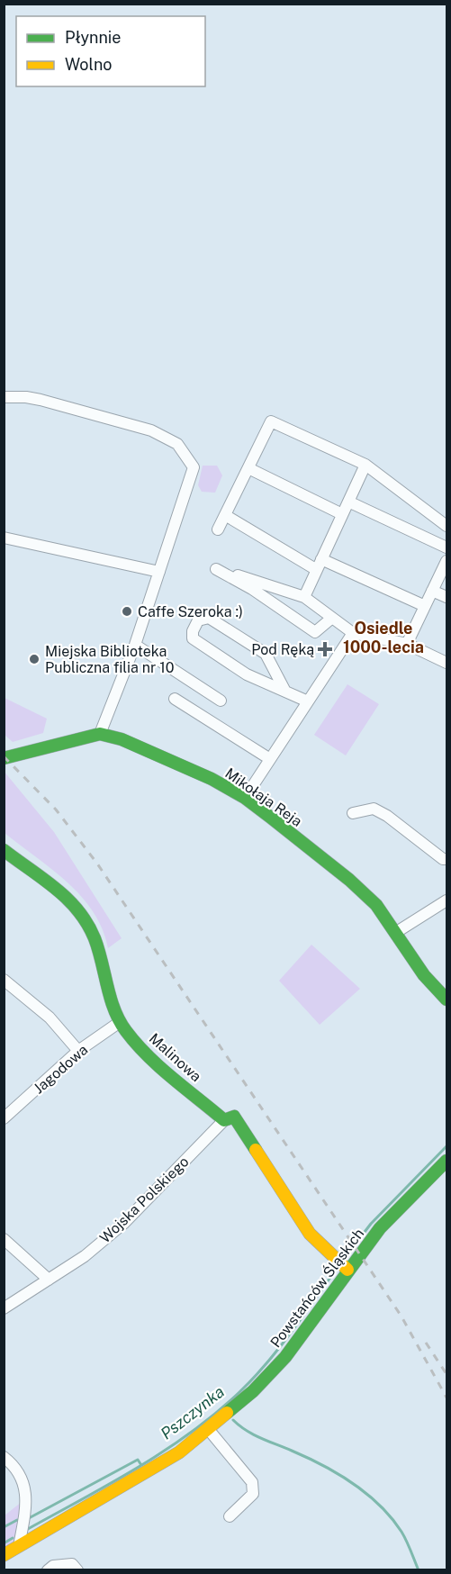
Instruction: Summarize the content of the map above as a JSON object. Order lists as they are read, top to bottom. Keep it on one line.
{"streets":{"street":["Mikołaja Reja","Malinowa","Jagodowa","Wojska Polskiego","Powstańców Śląskich"]},"crossings":[["Malinowa","Jagodowa"],["Malinowa","Wojska Polskiego"],["Malinowa","Powstańców Śląskich"]],"districts":["Osiedle 1000-lecia"],"water":["Pszczynka"],"places":{"other":["Caffe Szeroka :)","Miejska Biblioteka Publiczna filia nr 10"],"health":["Pod Ręką"]},"legend":["Płynnie","Wolno"]}
